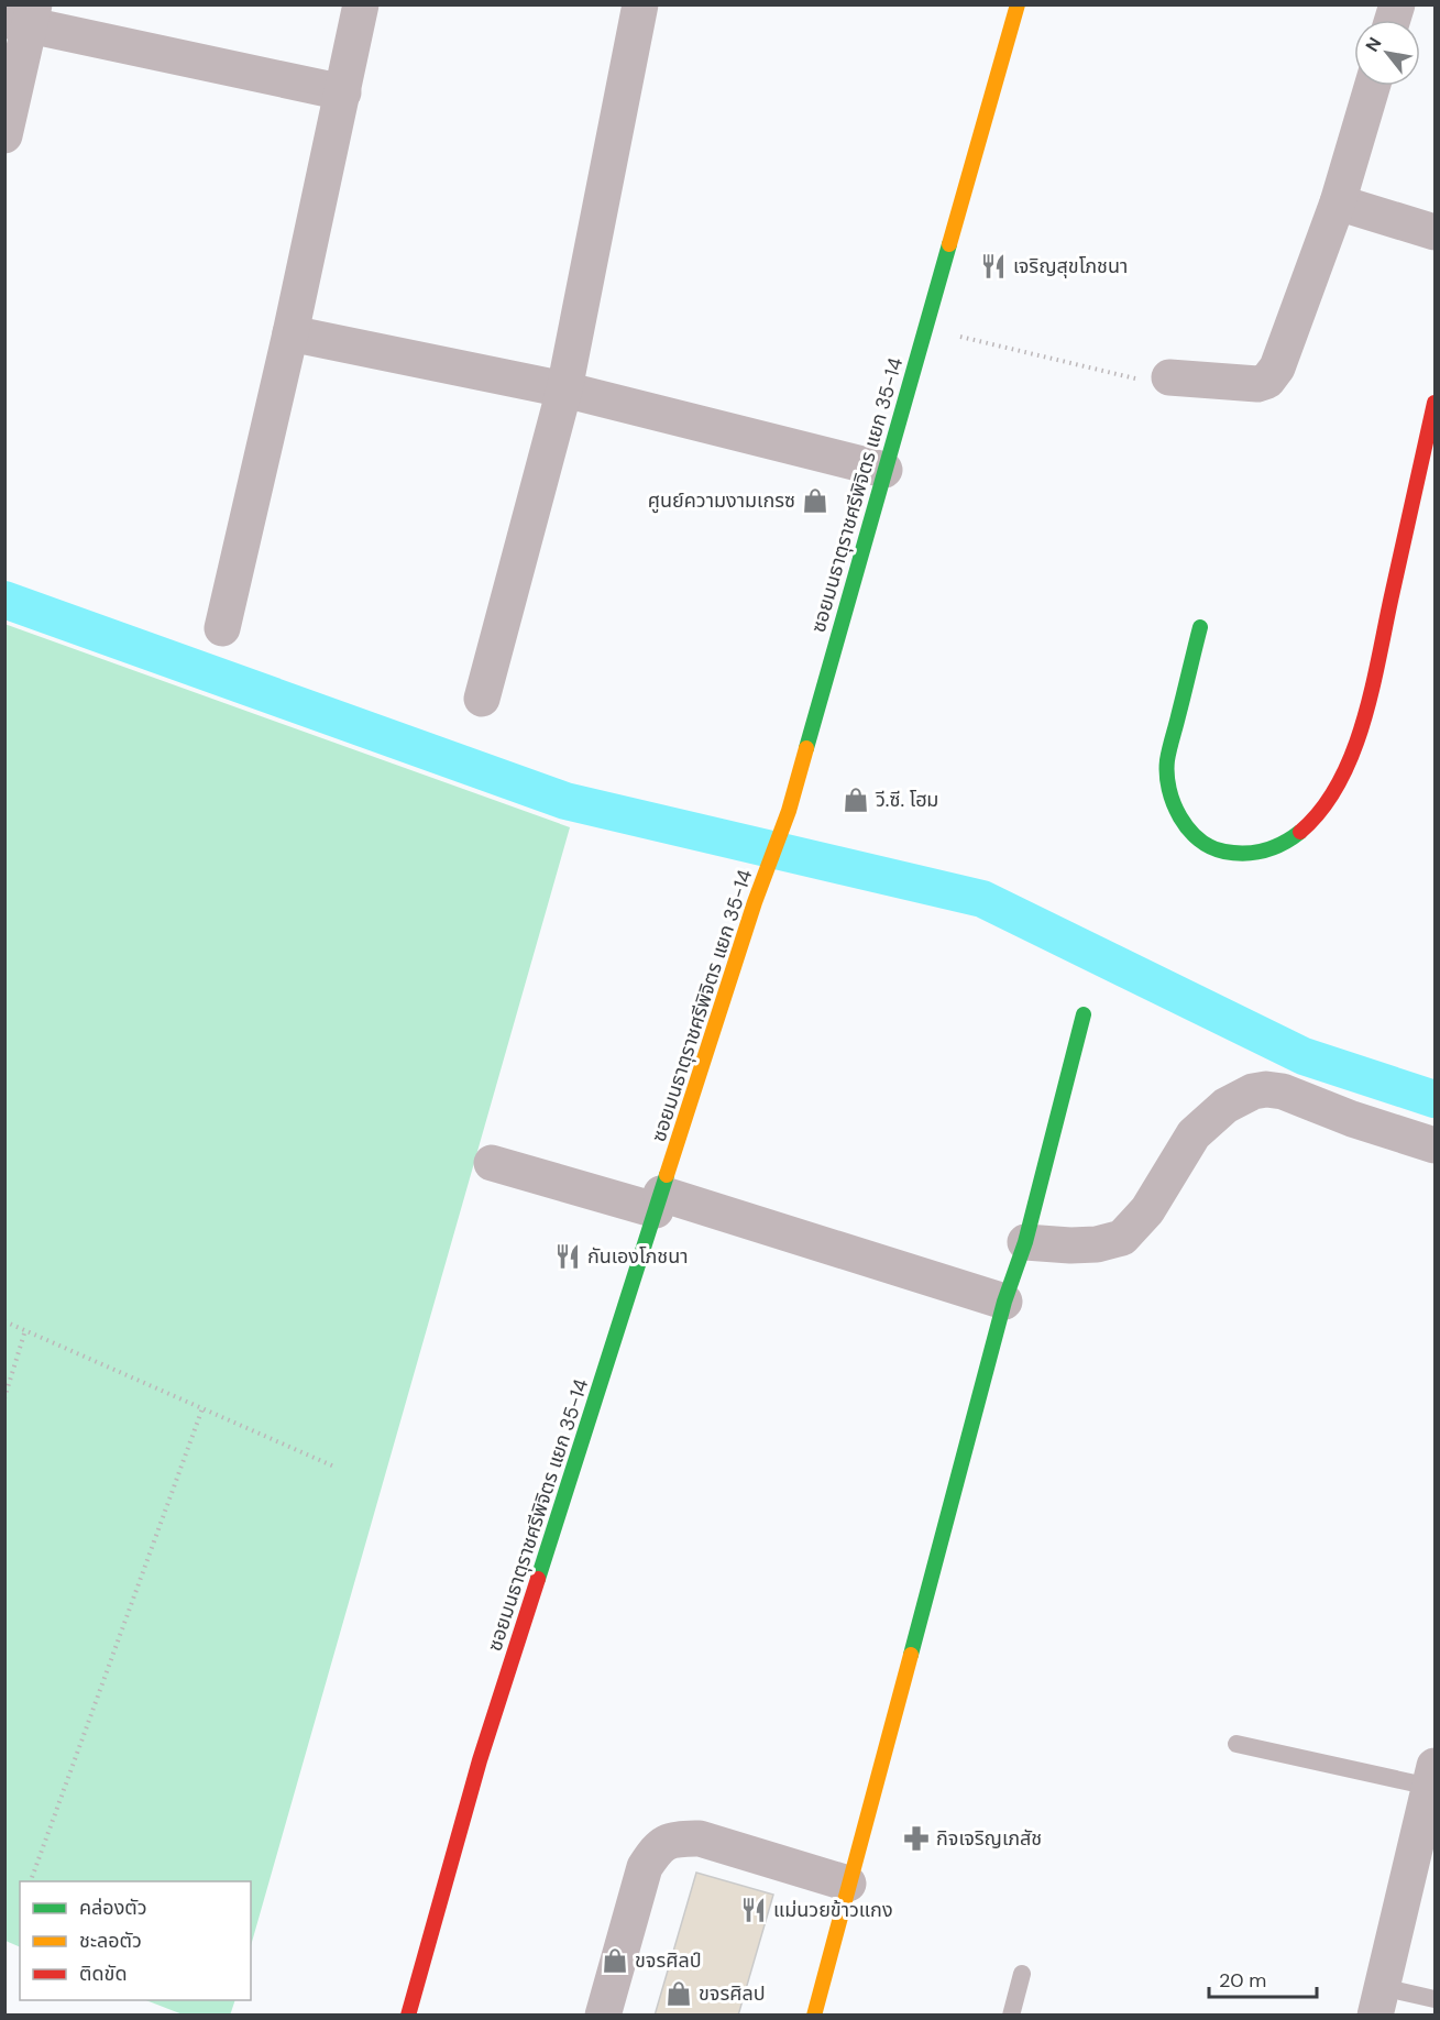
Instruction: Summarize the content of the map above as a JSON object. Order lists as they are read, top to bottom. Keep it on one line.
{"streets":{"street":["ซอยมนธาตุราชศรีพิจิตร แยก 35-14"]},"places":{"restaurant":["เจริญสุขโภชนา","กันเองโภชนา","แม่นวยข้าวแกง"],"shop":["ศูนย์ความงามเกรซ","วี.ซี. โฮม","ขจรศิลป์","ขจรศิลป"],"pharmacy":["กิจเจริญเภสัช"]},"legend":["คล่องตัว","ชะลอตัว","ติดขัด"],"scale_bar":"20 m","north":"top left"}
